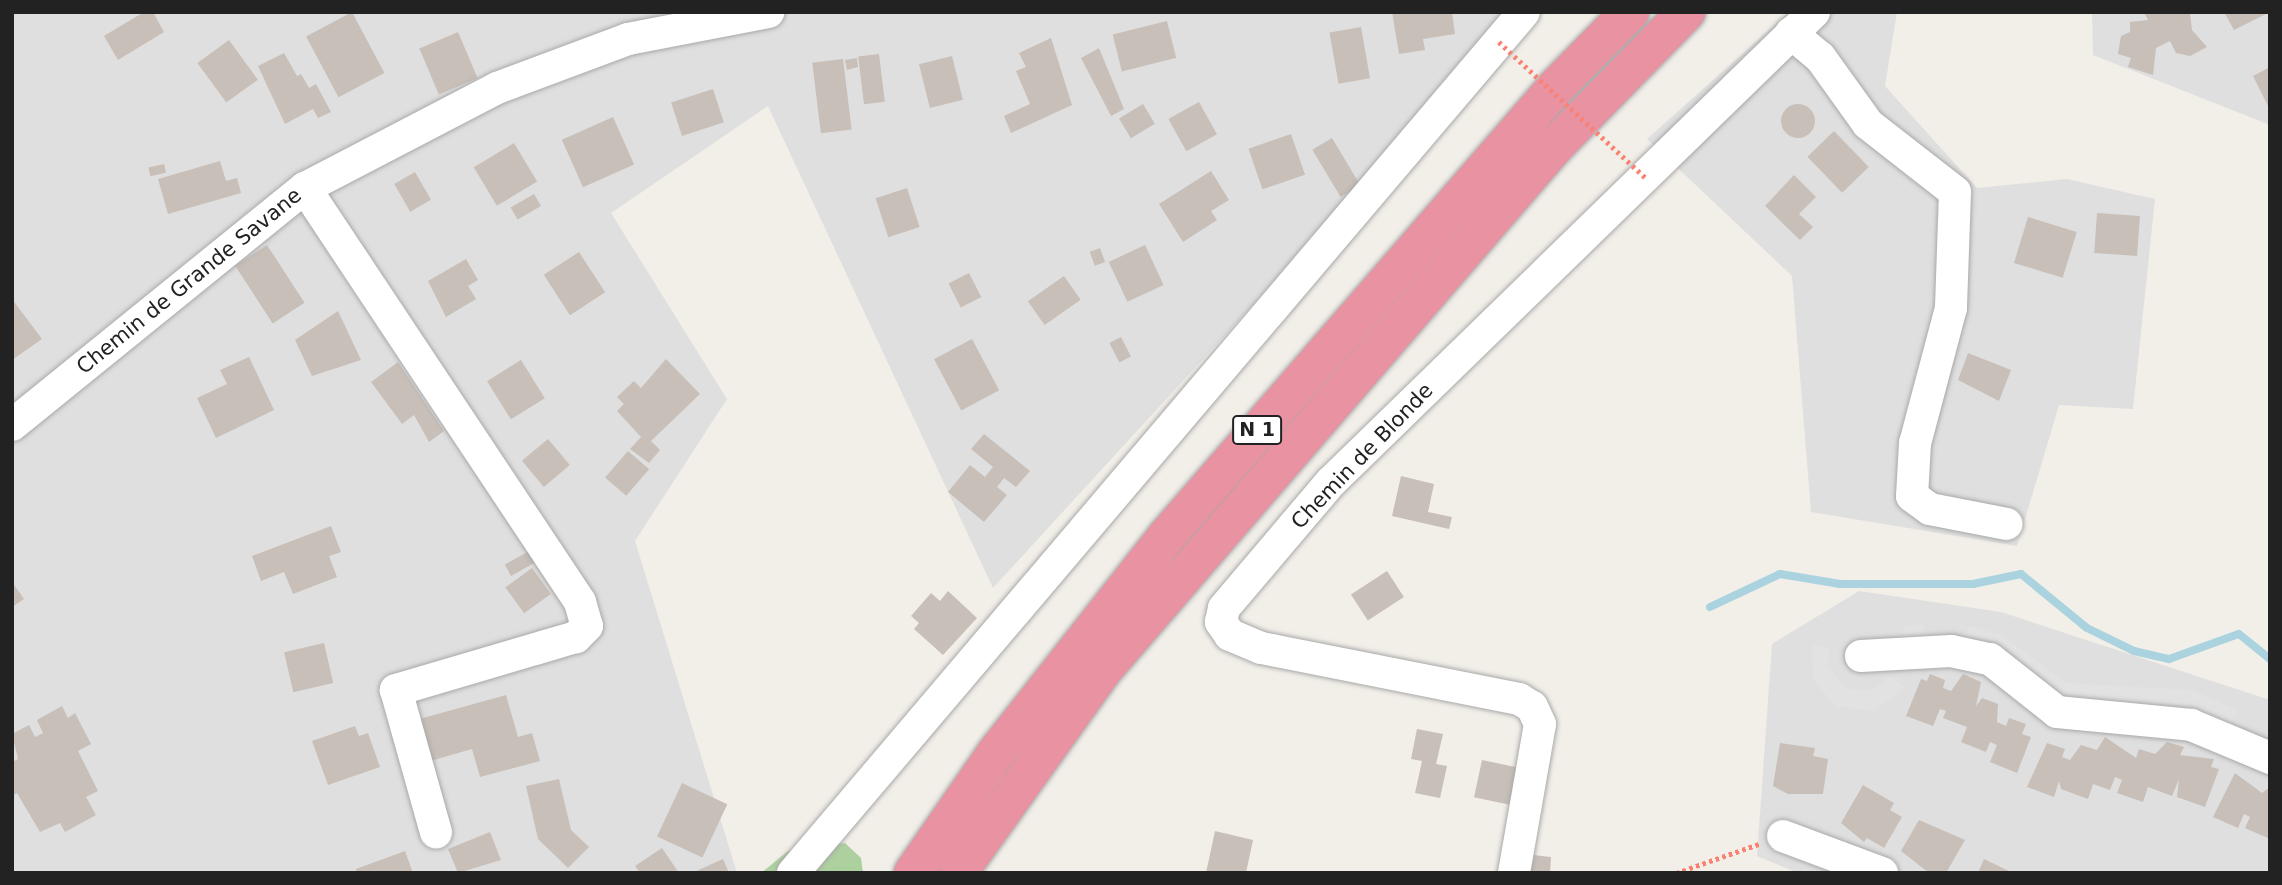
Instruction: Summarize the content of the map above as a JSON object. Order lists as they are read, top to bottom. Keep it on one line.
{"streets":{"highway":["N 1"],"street":["Chemin de Grande Savane","Chemin de Blonde"]}}
